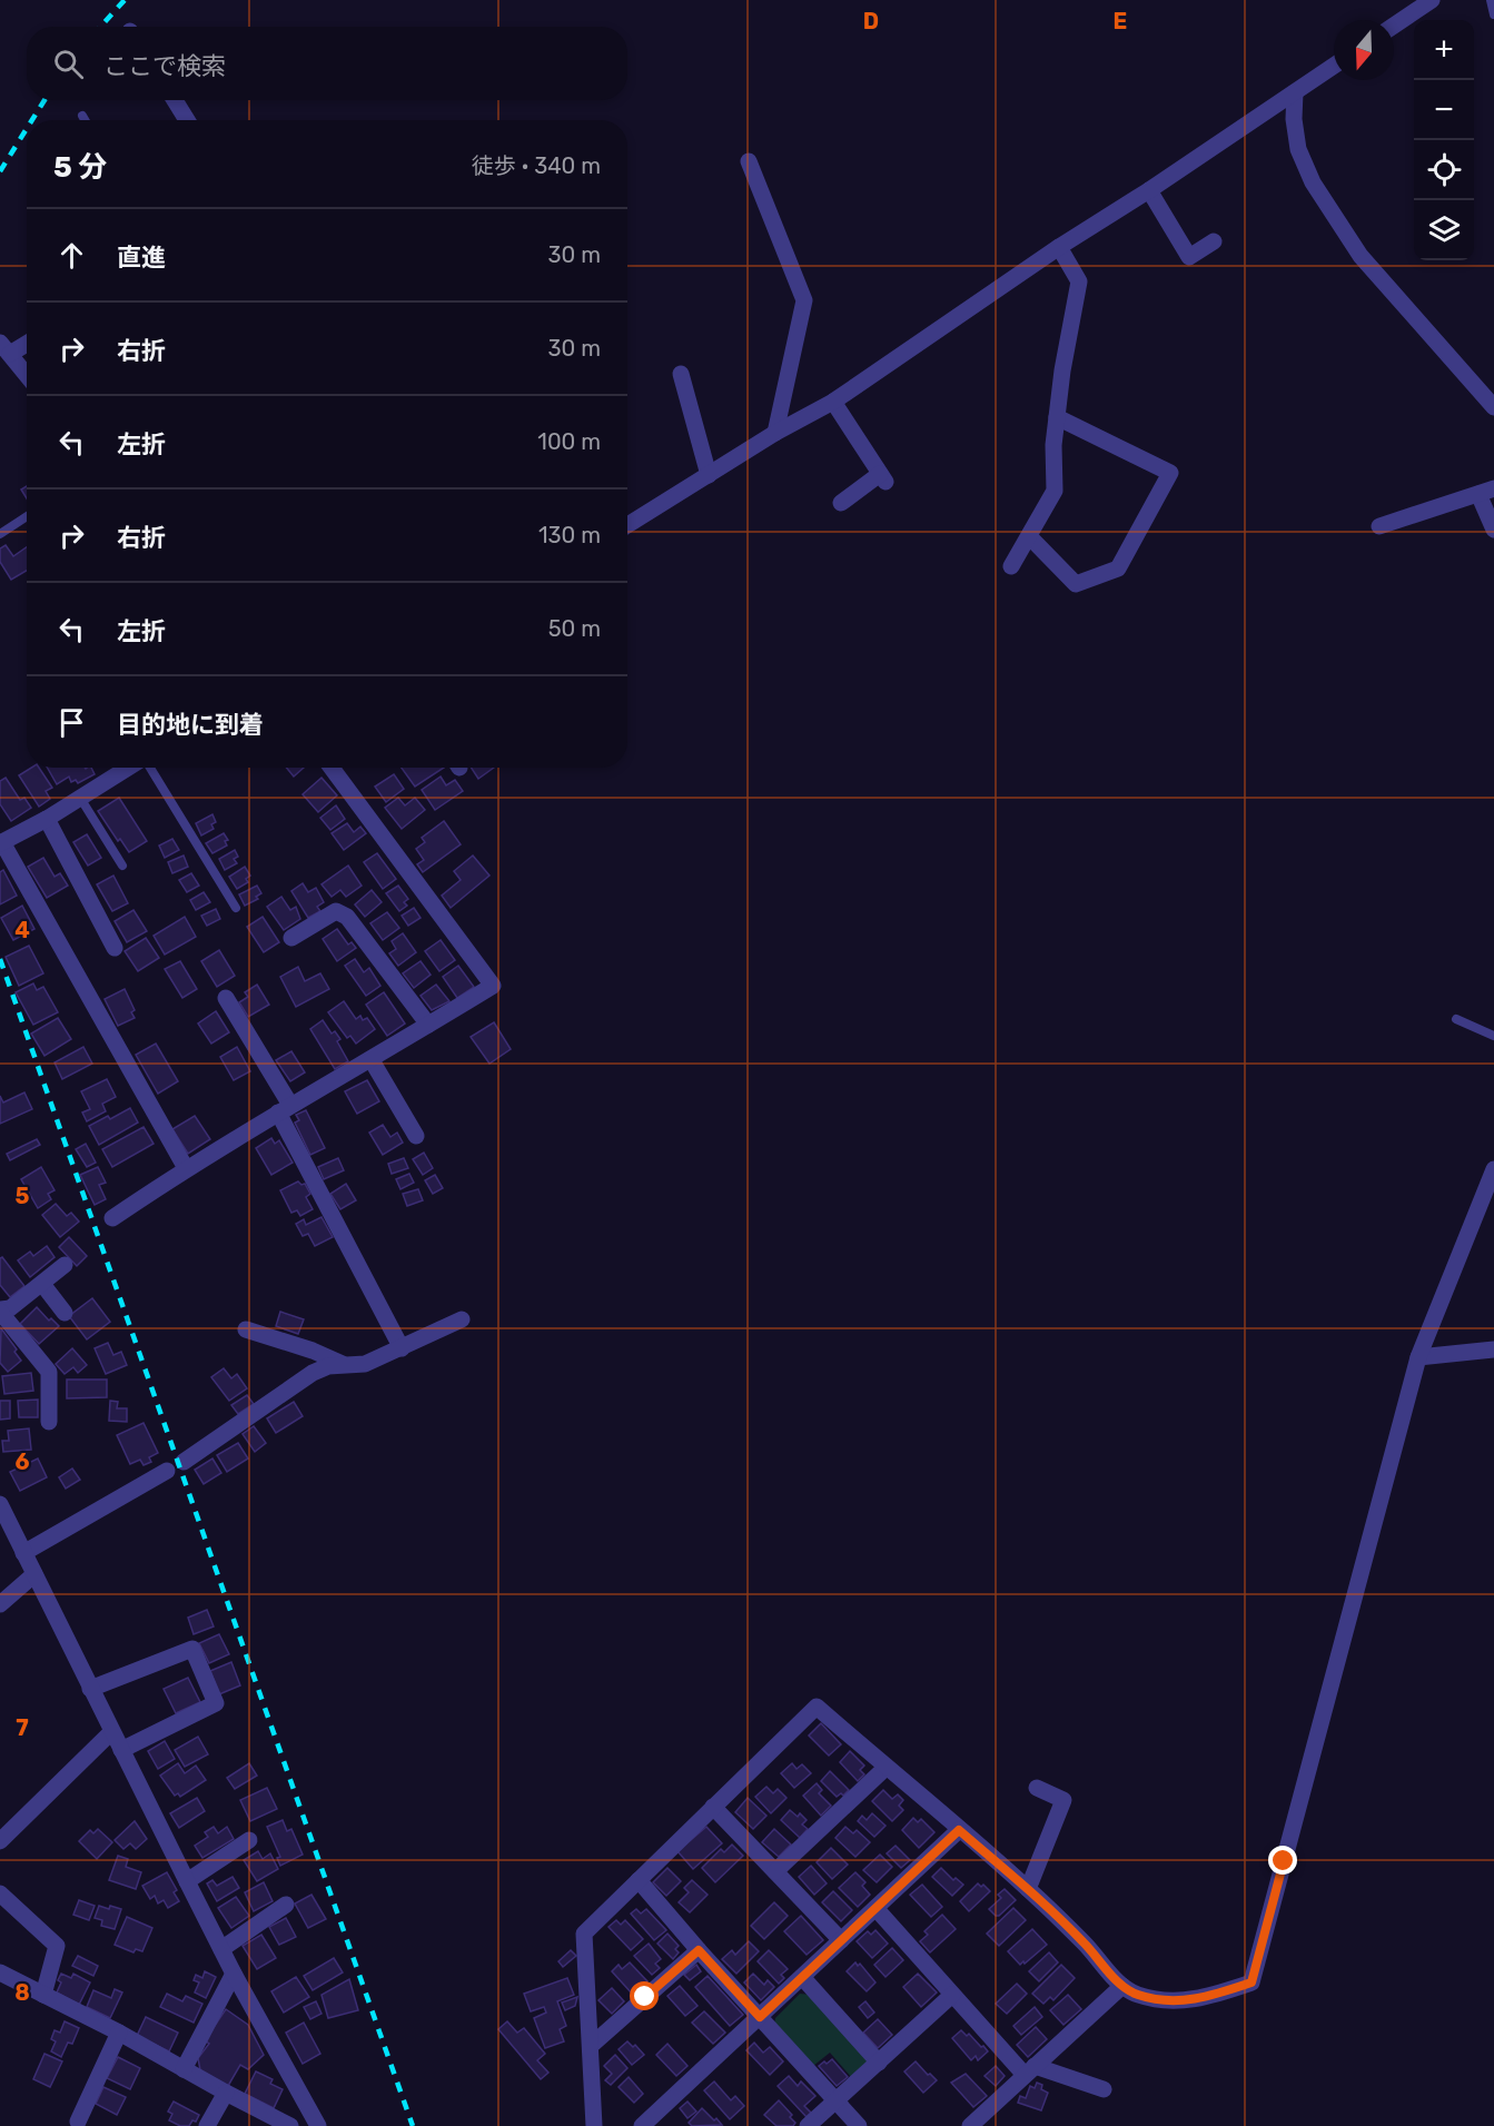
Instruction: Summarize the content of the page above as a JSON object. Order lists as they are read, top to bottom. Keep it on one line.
{"north":"bottom","page":{"map_buttons":["+","−"],"search":"ここで検索","heading":["5 分","徒歩 · 340 m"],"list":[["直進","30 m"],["右折","30 m"],["左折","100 m"],["右折","130 m"],["左折","50 m"],"目的地に到着"]},"grid":{"columns":["D","E"],"rows":["4","5","6","7","8"]}}
